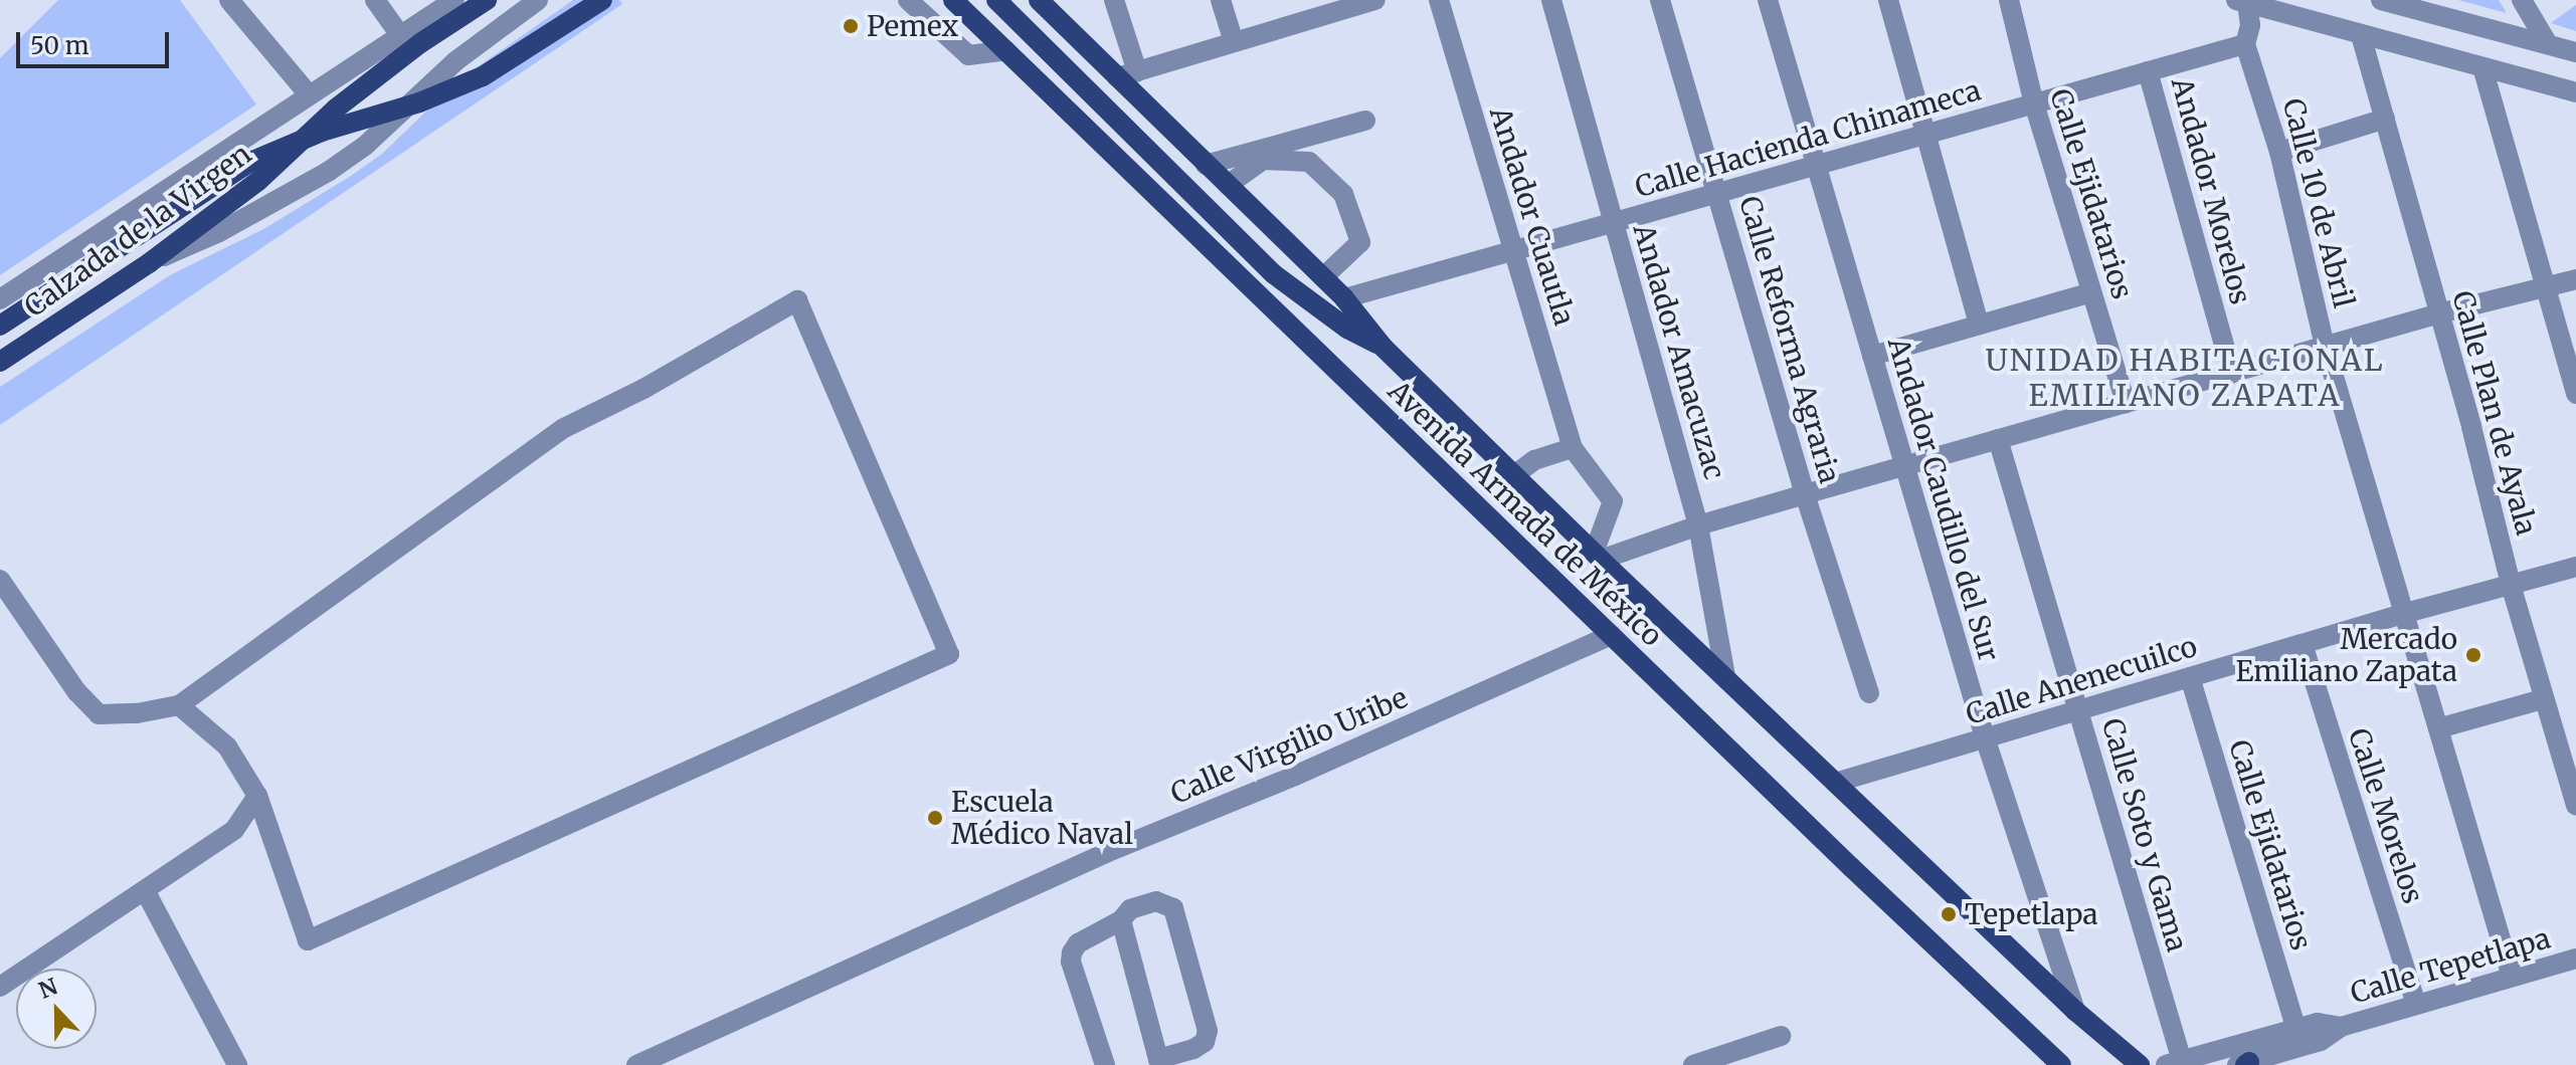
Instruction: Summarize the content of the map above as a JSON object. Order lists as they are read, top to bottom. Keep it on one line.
{"streets":{"main road":["Calzada de la Virgen","Avenida Armada de México"],"street":["Calle Hacienda Chinameca","Andador Morelos","Calle Ejidatarios","Calle 10 de Abril","Andador Cuautla","Calle Reforma Agraria","Andador Amacuzac","Calle Plan de Ayala","Andador Caudillo del Sur","Calle Anenecuilco","Calle Virgilio Uribe","Calle Morelos","Calle Soto y Gama","Calle Tepetlapa"]},"crossings":[["Calle Hacienda Chinameca","Andador Morelos"],["Calle Hacienda Chinameca","Calle Ejidatarios"],["Calle Hacienda Chinameca","Calle 10 de Abril"],["Calle Hacienda Chinameca","Andador Cuautla"],["Calle Hacienda Chinameca","Calle Reforma Agraria"],["Calle Hacienda Chinameca","Andador Amacuzac"],["Calle Hacienda Chinameca","Andador Caudillo del Sur"],["Calle Hacienda Chinameca","Avenida Armada de México"],["Calle Ejidatarios","Calle Anenecuilco"],["Calle Ejidatarios","Calle Tepetlapa"],["Calle 10 de Abril","Calle Anenecuilco"],["Calle 10 de Abril","Calle Tepetlapa"],["Andador Cuautla","Avenida Armada de México"],["Andador Amacuzac","Avenida Armada de México"],["Calle Plan de Ayala","Calle Anenecuilco"],["Andador Caudillo del Sur","Avenida Armada de México"],["Andador Caudillo del Sur","Calle Anenecuilco"],["Avenida Armada de México","Calle Anenecuilco"],["Avenida Armada de México","Calle Virgilio Uribe"],["Calle Anenecuilco","Calle Morelos"],["Calle Anenecuilco","Calle Soto y Gama"],["Calle Morelos","Calle Tepetlapa"],["Calle Soto y Gama","Calle Tepetlapa"]],"districts":["UNIDAD HABITACIONAL EMILIANO ZAPATA"],"places":["Pemex","Mercado Emiliano Zapata","Escuela Médico Naval","Tepetlapa"],"scale_bar":"50 m","north":"top"}
